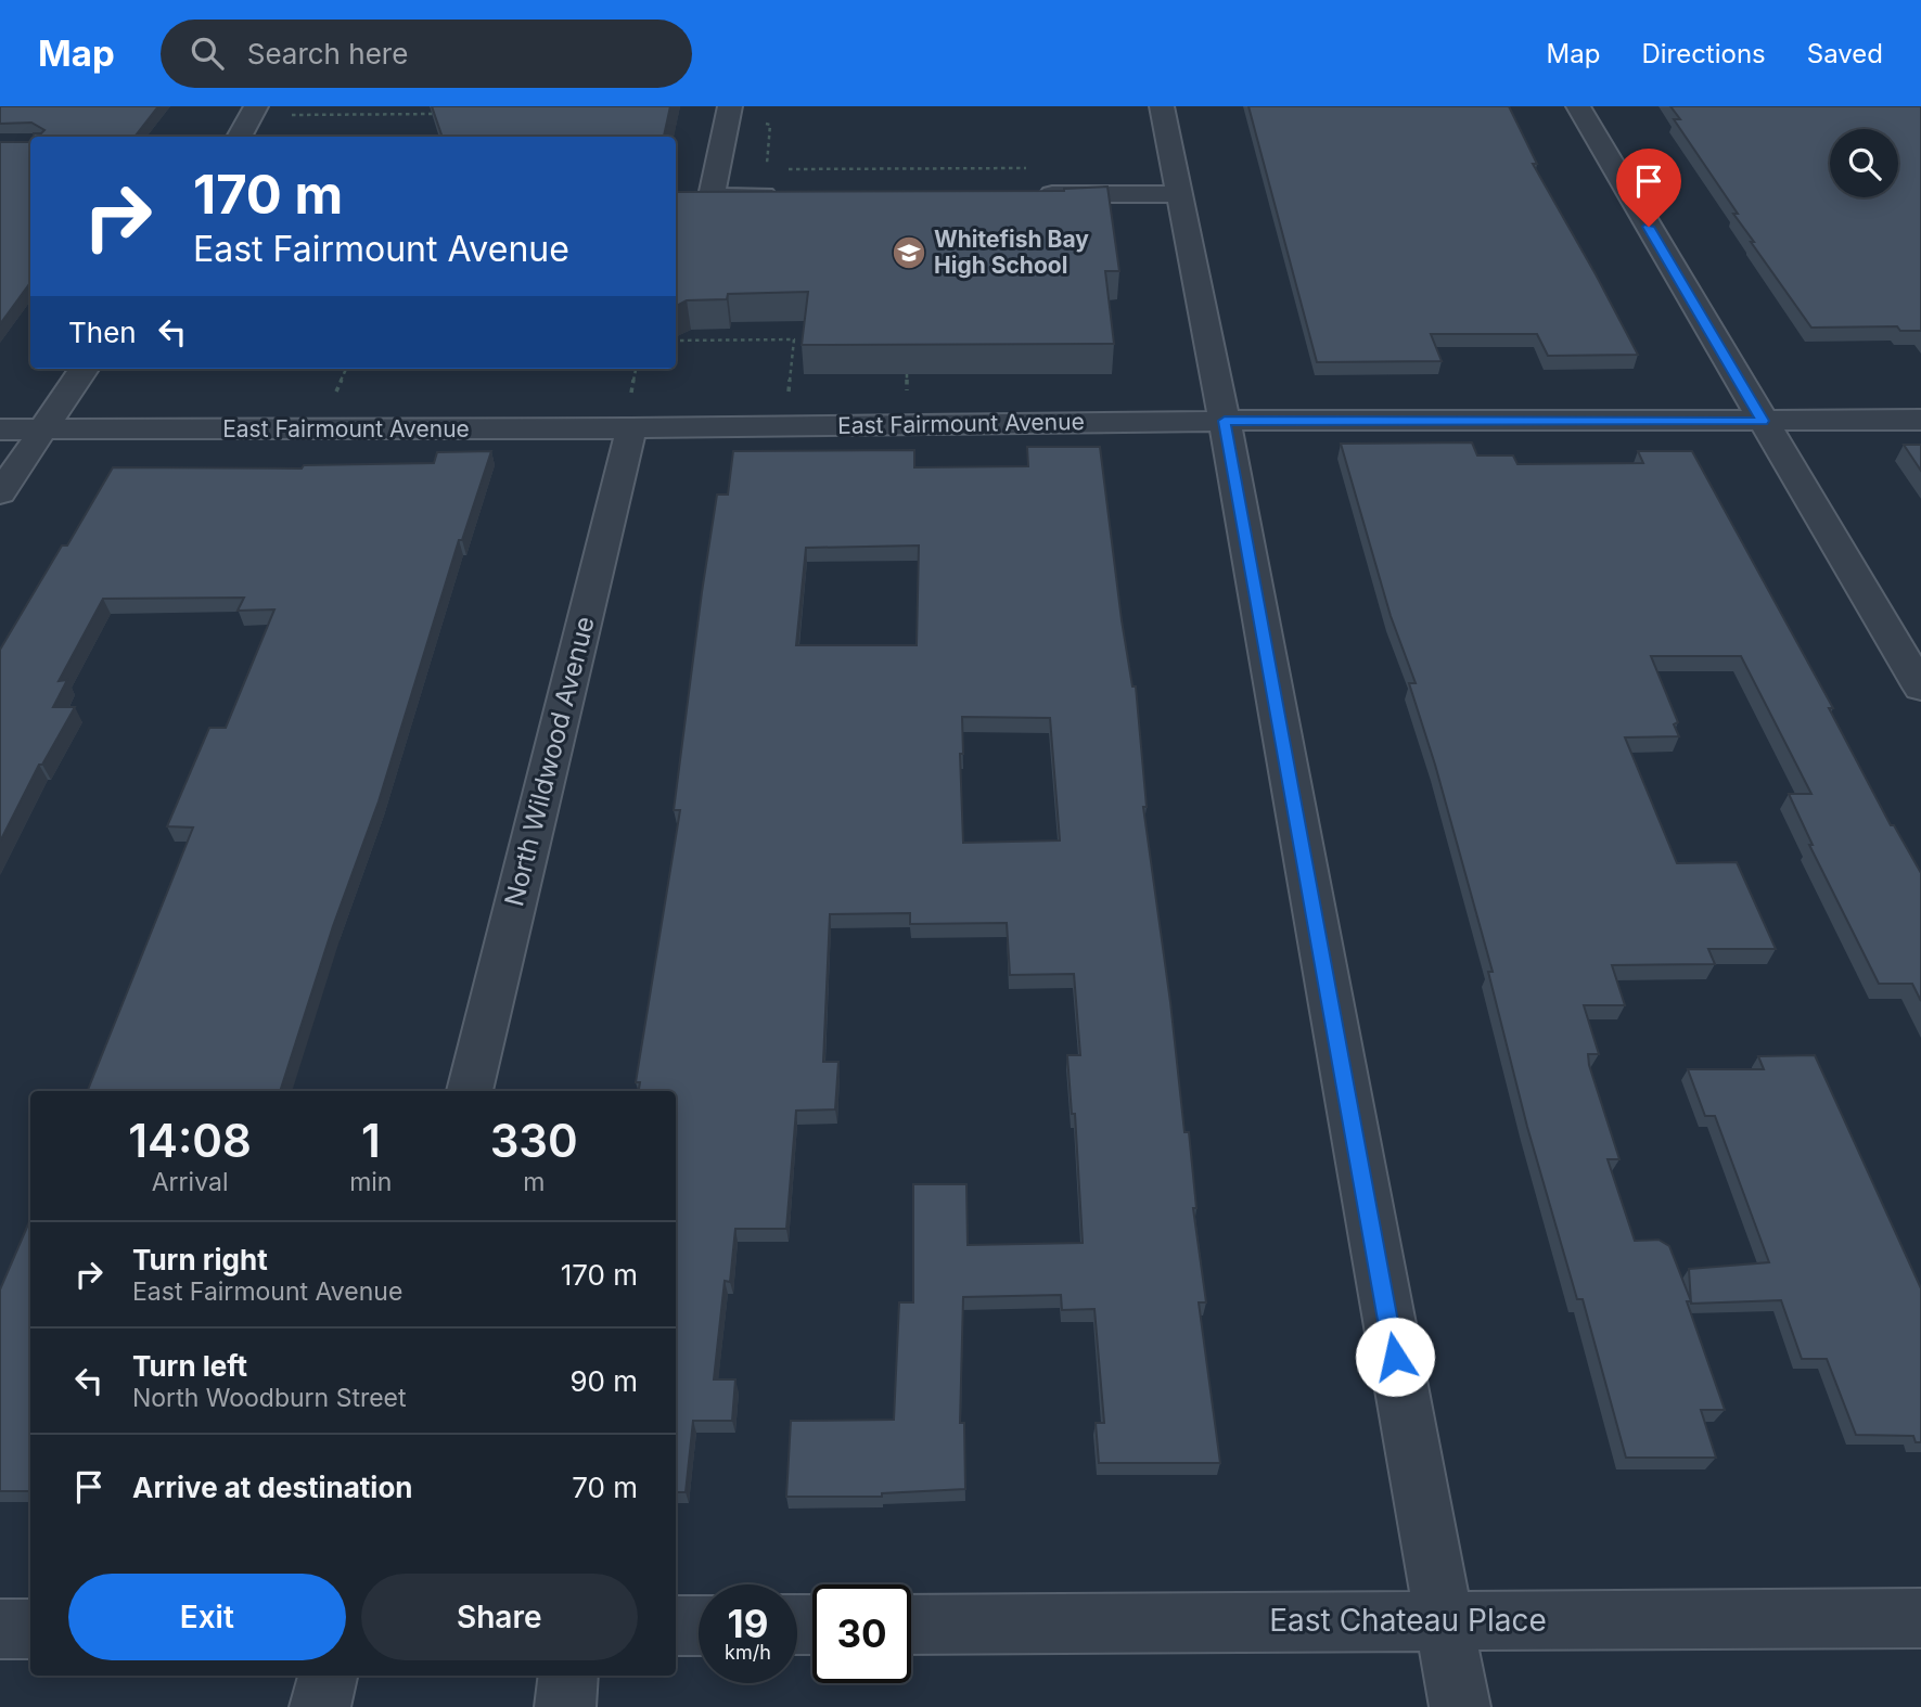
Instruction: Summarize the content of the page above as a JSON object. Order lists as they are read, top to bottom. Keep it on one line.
{"streets":{"street":["East Fairmount Avenue","North Wildwood Avenue","East Chateau Place"]},"crossings":[["East Fairmount Avenue","North Wildwood Avenue"]],"places":{"school or university":["Whitefish Bay High School"]},"page":{"header":"Map","search":"Search here","nav":["Map","Directions","Saved"],"turn":["170 m","East Fairmount Avenue"],"then":"Then","eta":["14:08","Arrival","1","min","330","m"],"list":[{"name":"Turn right","note":"East Fairmount Avenue","value":"170 m"},{"name":"Turn left","note":"North Woodburn Street","value":"90 m"},{"name":"Arrive at destination","value":"70 m"}],"buttons":["Exit","Share"],"speed":"19 km/h","limit":"30"}}
